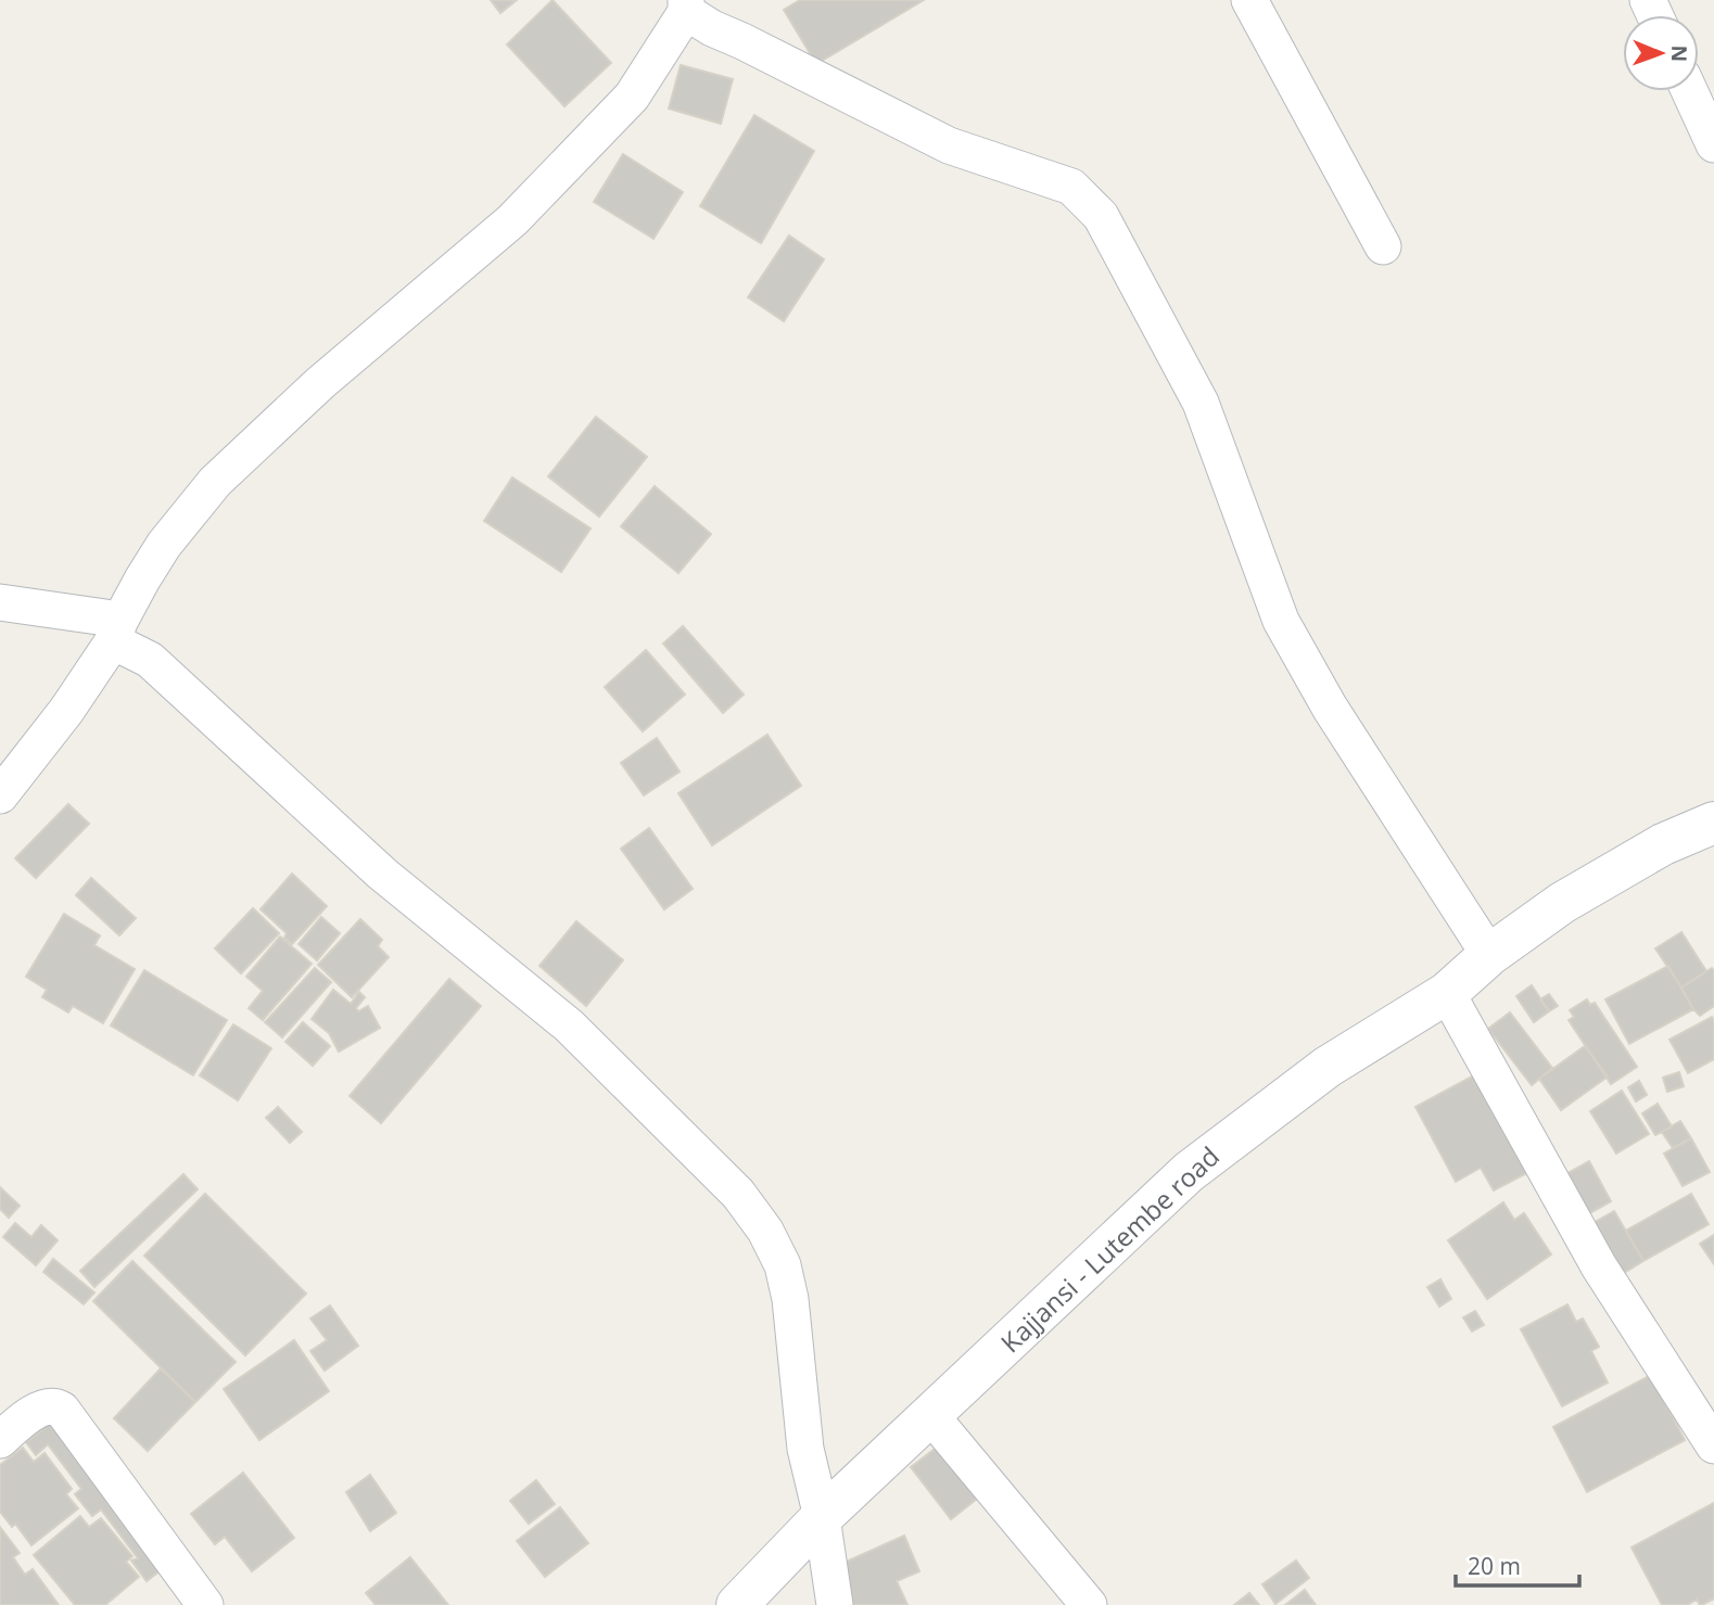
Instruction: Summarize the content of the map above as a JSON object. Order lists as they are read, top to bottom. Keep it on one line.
{"streets":{"street":["Kajjansi - Lutembe road"]},"scale_bar":"20 m","north":"right"}
